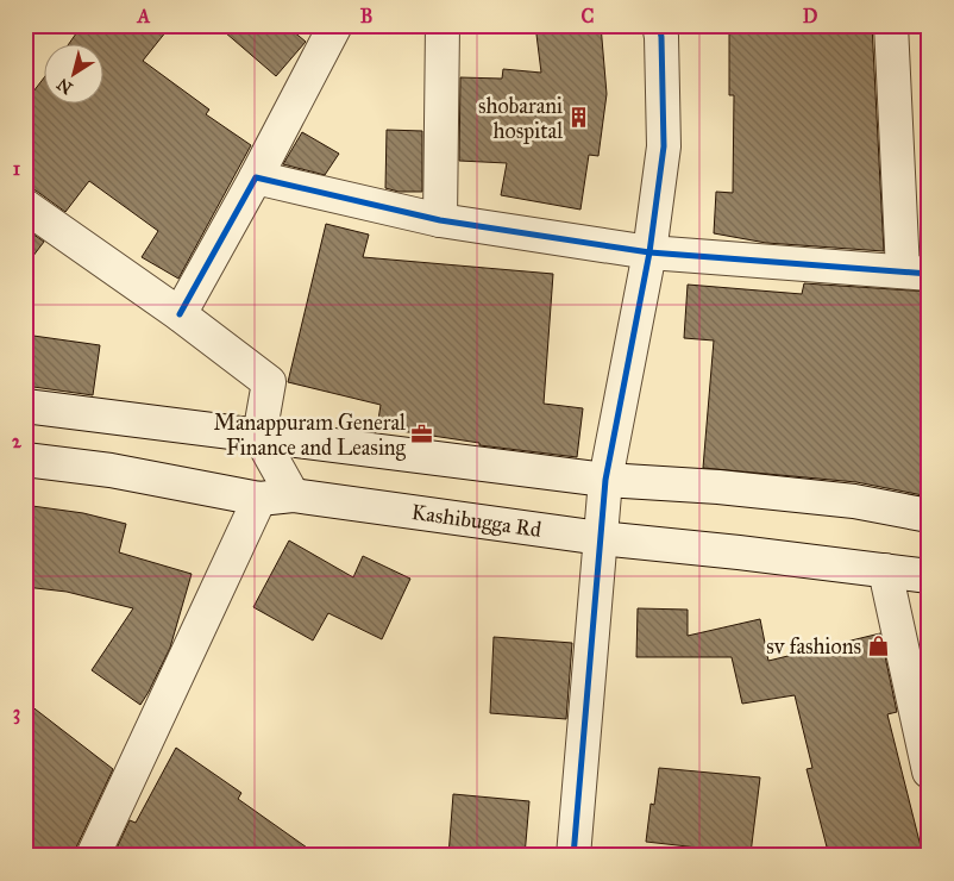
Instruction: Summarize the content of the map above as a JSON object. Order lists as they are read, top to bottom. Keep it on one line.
{"streets":{"street":["Kashibugga Rd"]},"places":{"building":["shobarani hospital"],"office":["Manappuram General Finance and Leasing"],"shop":["sv fashions"]},"north":"bottom left","grid":{"columns":["A","B","C","D"],"rows":["1","2","3"]}}
